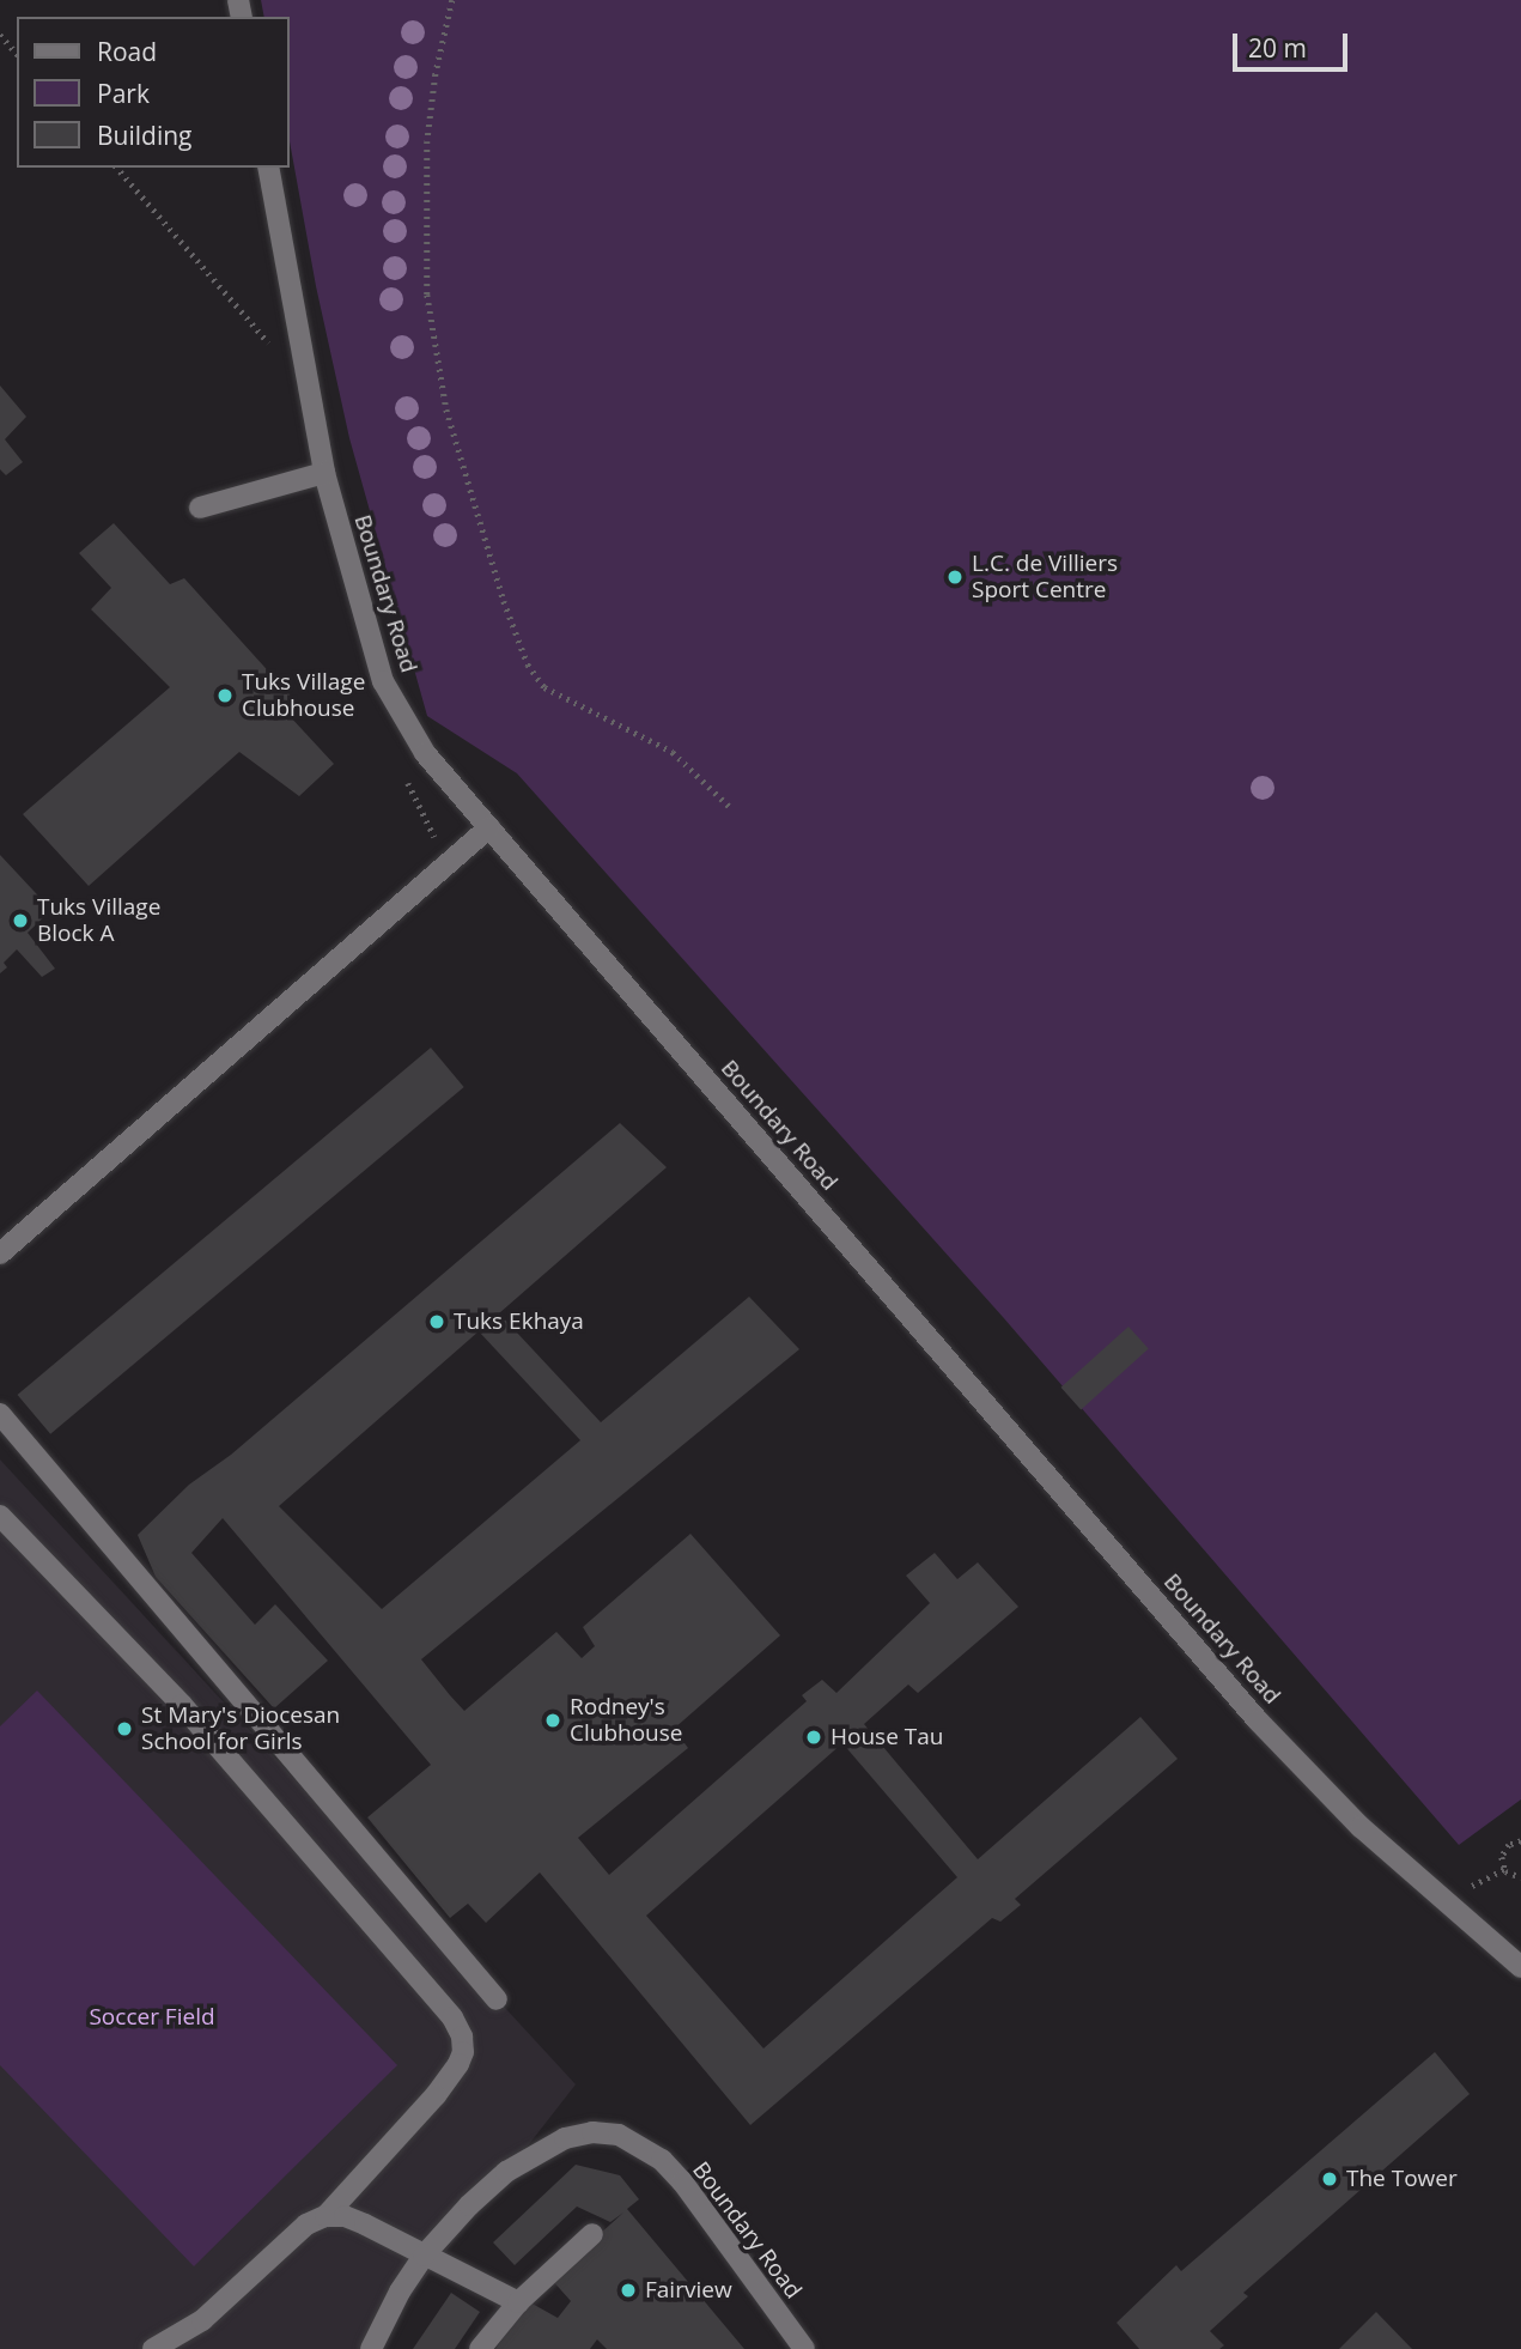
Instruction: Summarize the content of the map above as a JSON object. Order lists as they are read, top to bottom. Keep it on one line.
{"streets":{"street":["Boundary Road"]},"parks":["Soccer Field"],"places":["L.C. de Villiers Sport Centre","Tuks Village Clubhouse","Tuks Village Block A","Tuks Ekhaya","Rodney's Clubhouse","St Mary's Diocesan School for Girls","House Tau","The Tower","Fairview"],"legend":["Road","Park","Building"],"scale_bar":"20 m"}
